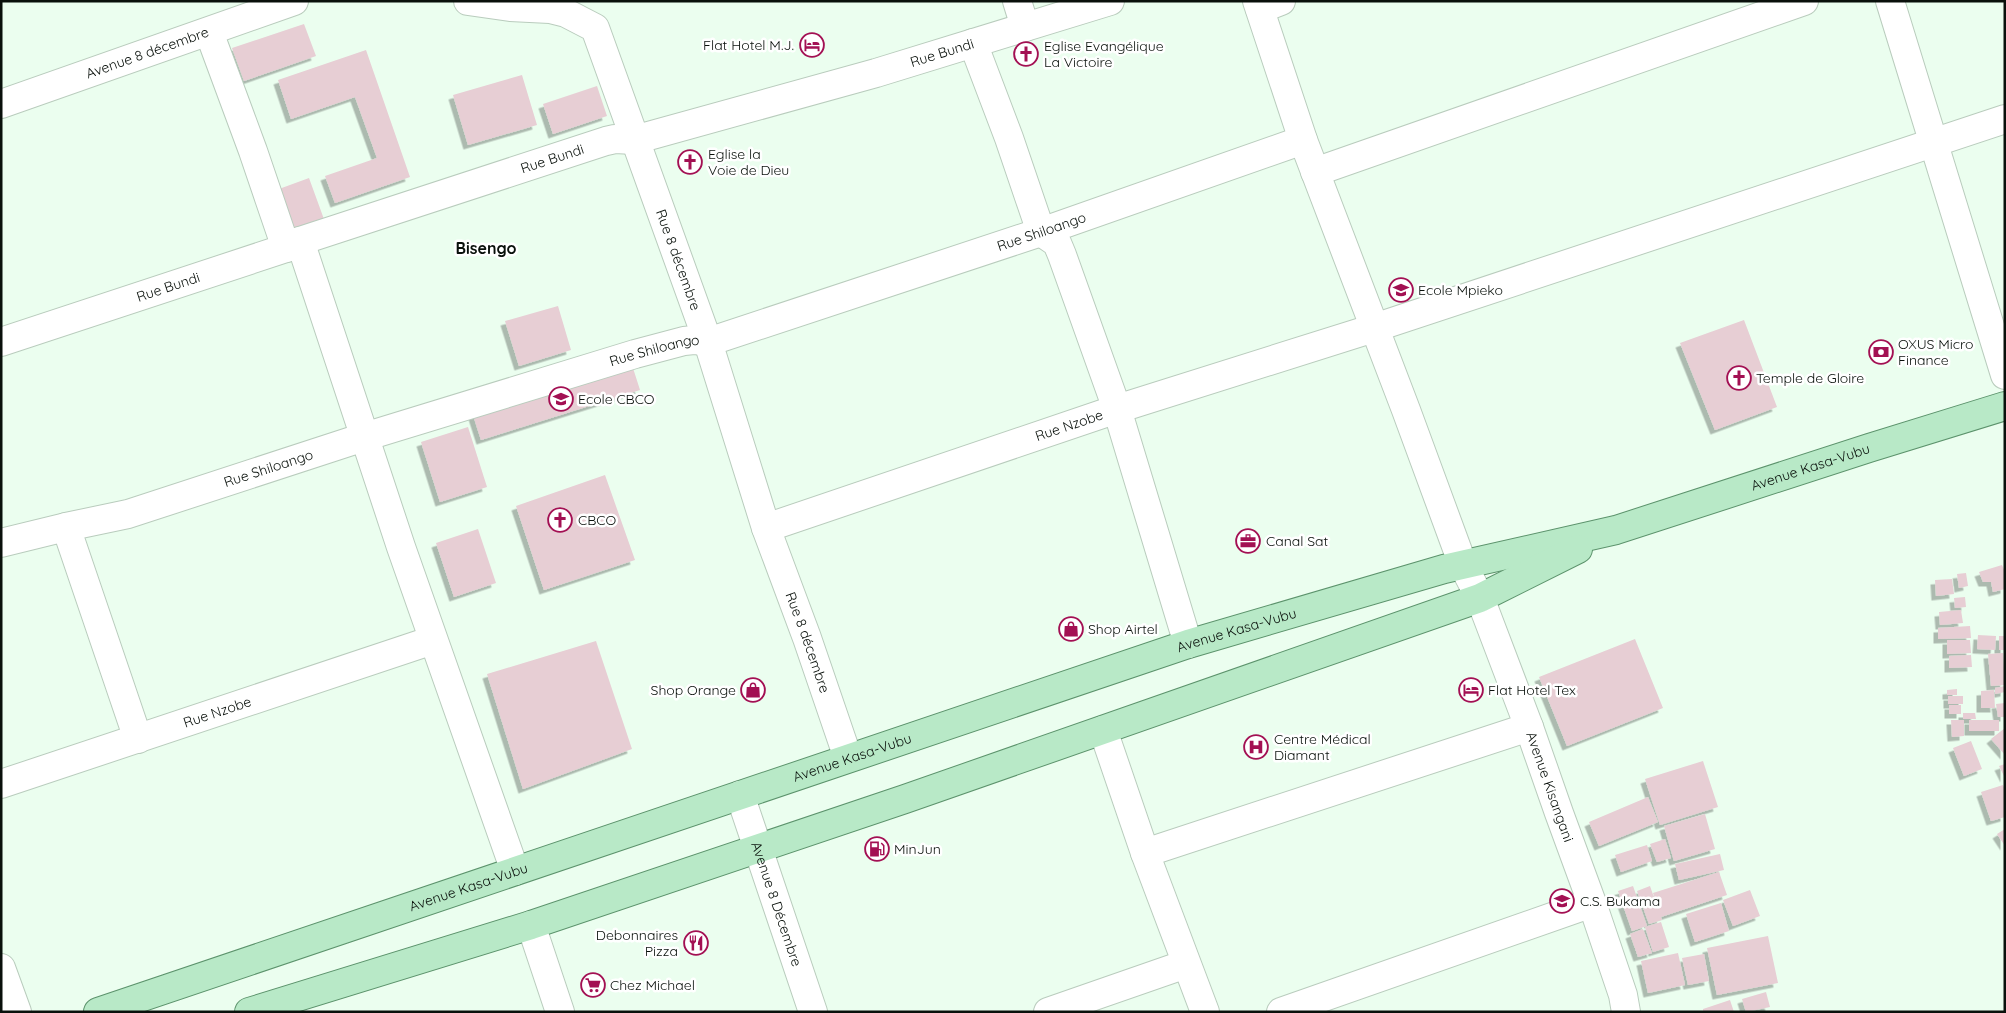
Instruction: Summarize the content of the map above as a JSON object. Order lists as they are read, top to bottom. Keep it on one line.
{"streets":{"main road":["Avenue Kasa-Vubu"],"street":["Rue Bundi","Avenue 8 décembre","Rue Shiloango","Rue 8 décembre","Rue Nzobe","Avenue Kisangani","Avenue 8 Décembre"]},"crossings":[["Rue Bundi","Rue 8 décembre"],["Rue Shiloango","Rue 8 décembre"],["Rue Shiloango","Avenue Kisangani"],["Rue 8 décembre","Rue Nzobe"],["Rue 8 décembre","Avenue Kasa-Vubu"],["Rue Nzobe","Avenue Kisangani"],["Avenue Kasa-Vubu","Avenue Kisangani"],["Avenue Kasa-Vubu","Avenue 8 Décembre"]],"districts":["Bisengo"],"places":{"hotel":["Flat Hotel M.J.","Flat Hotel Tex"],"church":["Eglise Evangélique La Victoire","Eglise la Voie de Dieu","Temple de Gloire","CBCO"],"school or university":["Ecole Mpieko","Ecole CBCO","C.S. Bukama"],"bank":["OXUS Micro Finance"],"office":["Canal Sat"],"shop":["Shop Airtel","Shop Orange"],"hospital":["Centre Médical Diamant"],"fuel station":["MinJun"],"restaurant":["Debonnaires Pizza"],"supermarket":["Chez Michael"]}}
